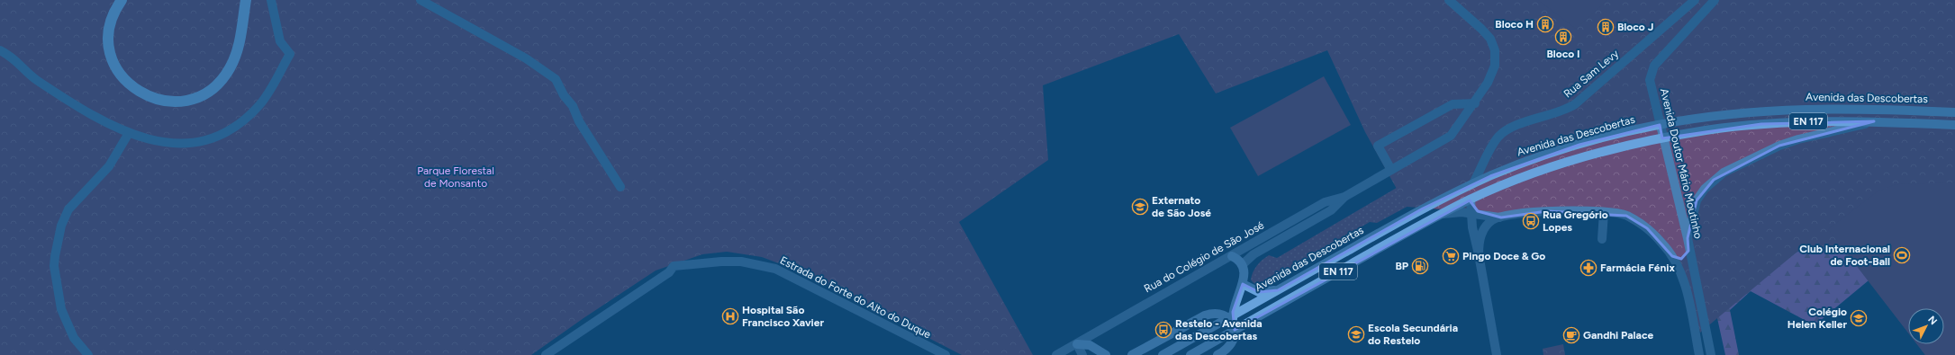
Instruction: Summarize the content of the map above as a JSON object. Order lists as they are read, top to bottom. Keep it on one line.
{"streets":{"main road":["Avenida das Descobertas","EN 117"],"street":["Rua Sam Levy","Avenida Doutor Mário Moutinho","Rua do Colégio de São José","Estrada do Forte do Alto do Duque"]},"crossings":[["Rua Sam Levy","Avenida das Descobertas"],["Avenida das Descobertas","Avenida Doutor Mário Moutinho"]],"parks":["Parque Florestal de Monsanto"],"places":{"building":["Bloco H","Bloco J","Bloco I"],"school or university":["Externato de São José","Colégio Helen Keller","Escola Secundária do Restelo"],"bus stop":["Rua Gregório Lopes","Restelo - Avenida das Descobertas"],"sports":["Club Internacional de Foot-Ball"],"supermarket":["Pingo Doce & Go"],"fuel station":["BP"],"pharmacy":["Farmácia Fénix"],"hospital":["Hospital São Francisco Xavier"],"cafe":["Gandhi Palace"]},"north":"top right"}
